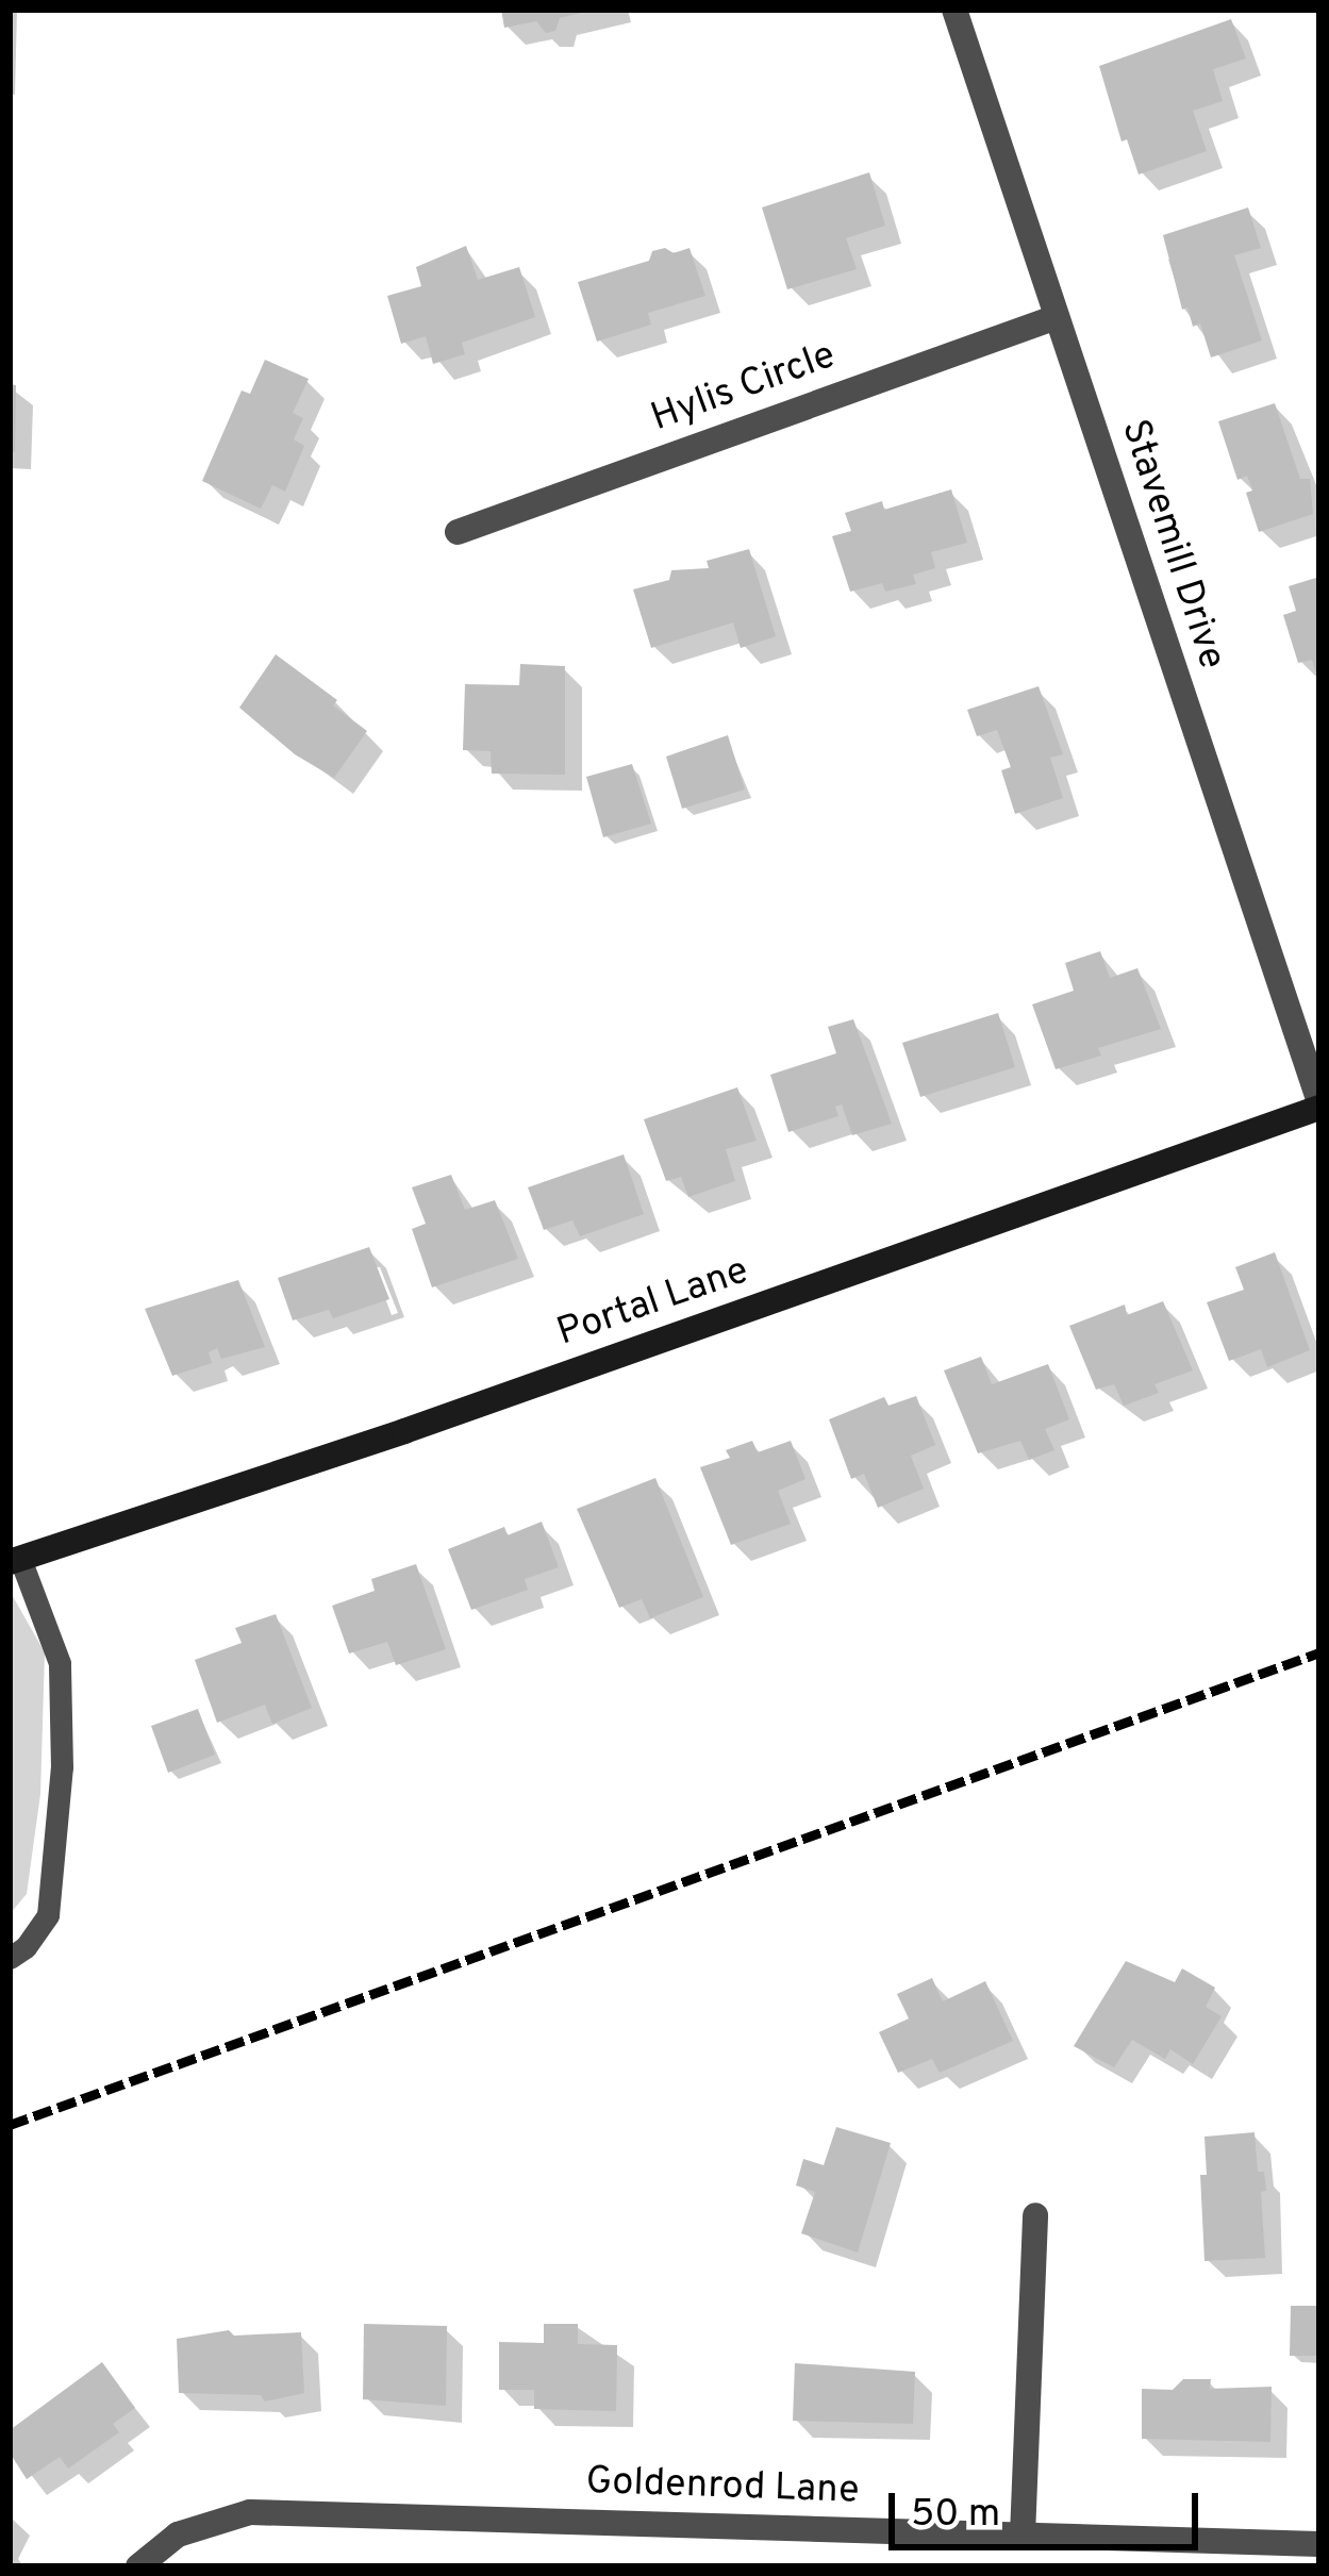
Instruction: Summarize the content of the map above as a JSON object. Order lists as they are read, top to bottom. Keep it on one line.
{"streets":{"street":["Hylis Circle","Stavemill Drive","Portal Lane","Goldenrod Lane"]},"crossings":[["Hylis Circle","Stavemill Drive"],["Stavemill Drive","Portal Lane"]],"scale_bar":"50 m"}
